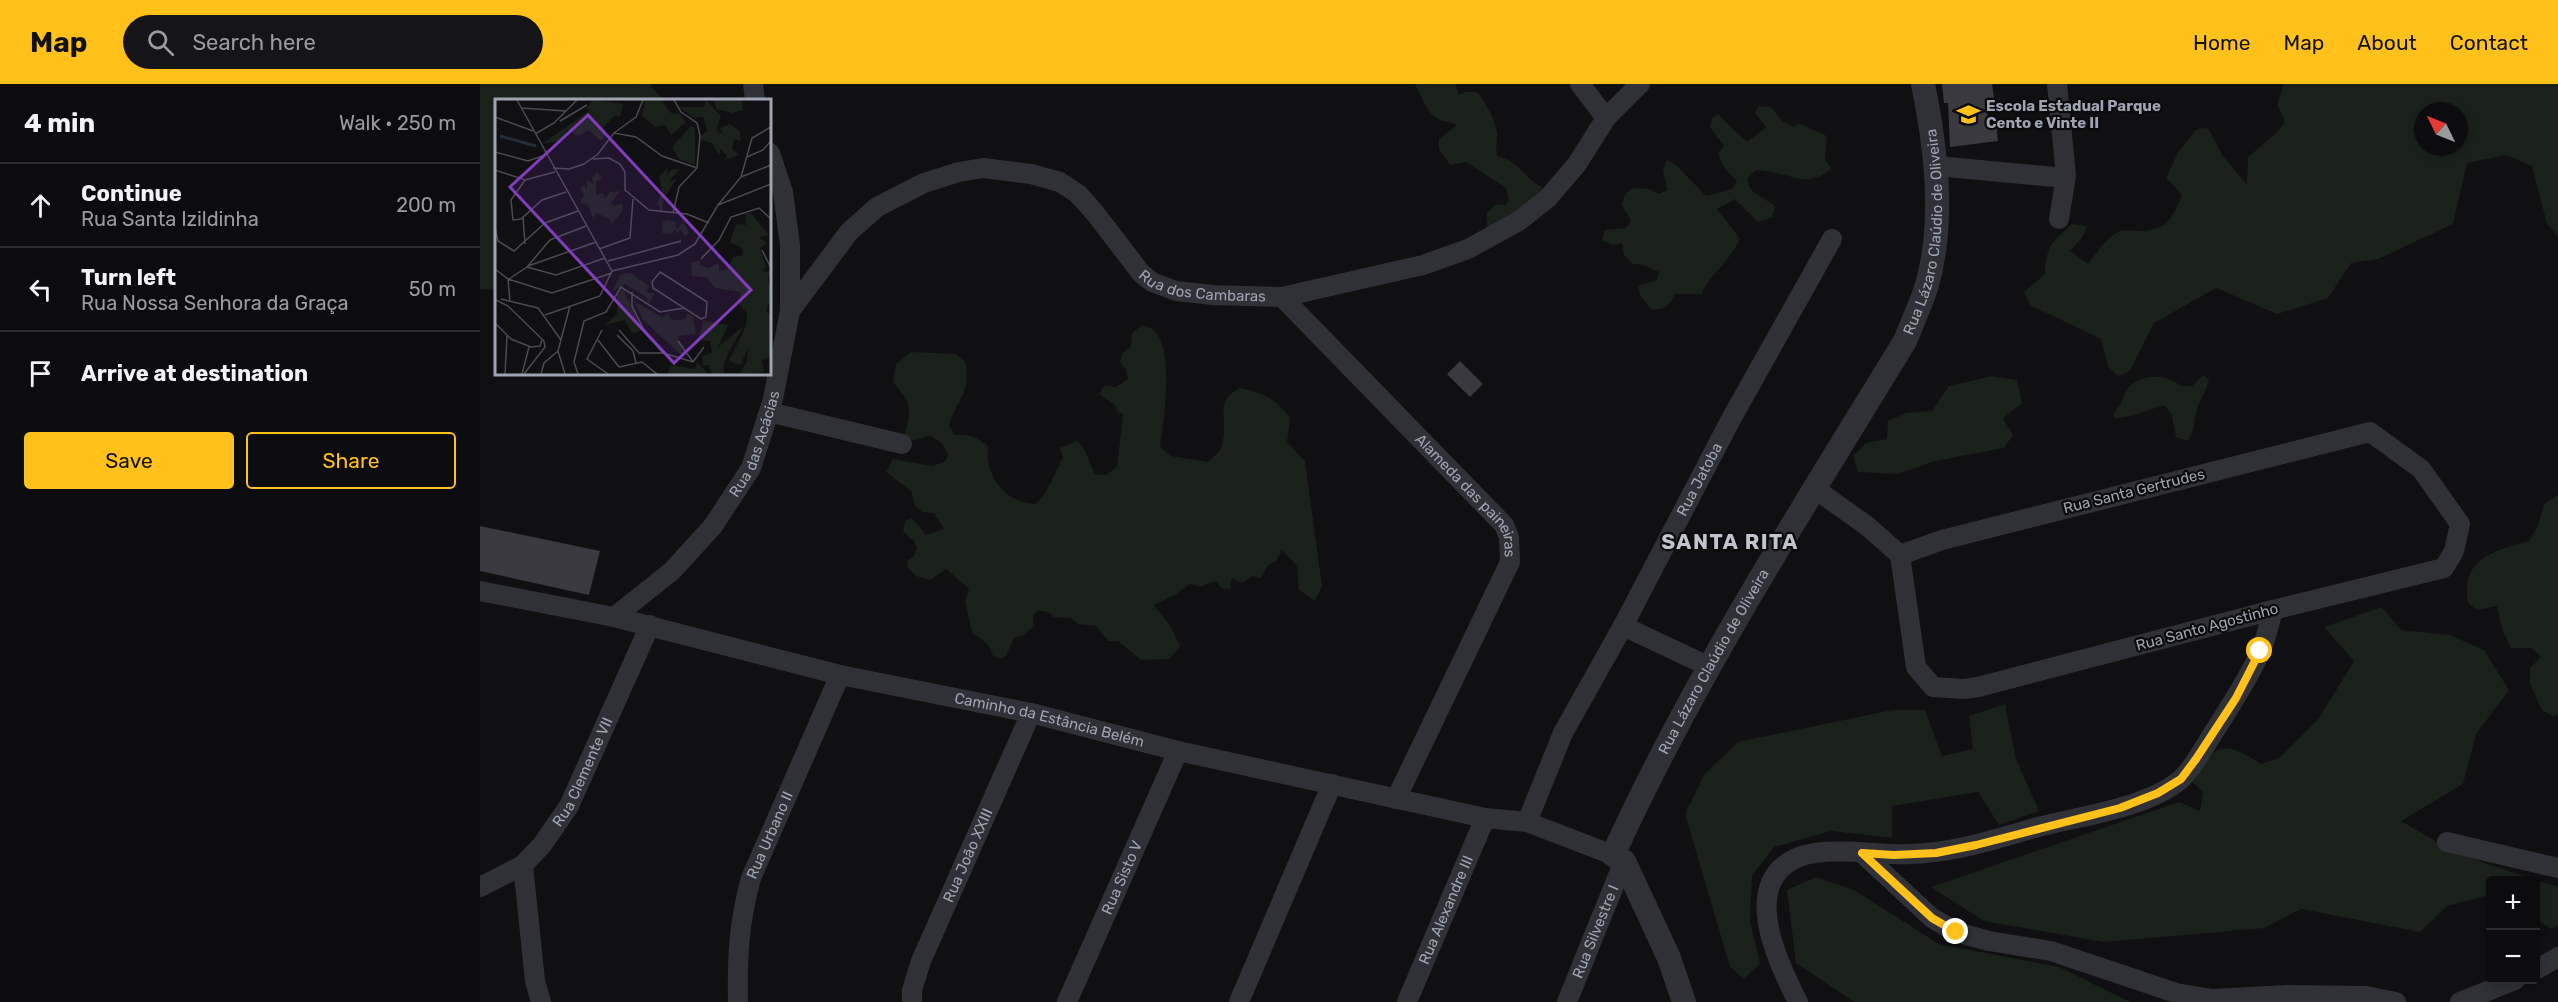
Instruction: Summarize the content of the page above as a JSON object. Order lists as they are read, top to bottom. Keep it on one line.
{"streets":{"street":["Rua Lázaro Claúdio de Oliveira","Rua dos Cambaras","Rua das Acácias","Rua Jatoba","Rua Santa Gertrudes","Alameda das paineiras","Rua Santo Agostinho","Caminho da Estância Belém","Rua Clemente VII","Rua Urbano II","Rua João XXIII","Rua Sisto V","Rua Alexandre III","Rua Silvestre I"]},"crossings":[["Rua Lázaro Claúdio de Oliveira","Caminho da Estância Belém"],["Rua Lázaro Claúdio de Oliveira","Rua Silvestre I"],["Rua dos Cambaras","Rua das Acácias"],["Rua dos Cambaras","Alameda das paineiras"],["Rua das Acácias","Caminho da Estância Belém"],["Rua Jatoba","Caminho da Estância Belém"],["Rua Santa Gertrudes","Rua Santo Agostinho"],["Alameda das paineiras","Caminho da Estância Belém"],["Caminho da Estância Belém","Rua Clemente VII"],["Caminho da Estância Belém","Rua Urbano II"],["Caminho da Estância Belém","Rua João XXIII"],["Caminho da Estância Belém","Rua Sisto V"],["Caminho da Estância Belém","Rua Alexandre III"],["Caminho da Estância Belém","Rua Silvestre I"]],"districts":["SANTA RITA"],"places":{"school or university":["Escola Estadual Parque Cento e Vinte II"]},"north":"top left","page":{"header":"Map","search":"Search here","nav":["Home","Map","About","Contact"],"heading":["4 min","Walk · 250 m"],"list":[["Continue","Rua Santa Izildinha","200 m"],["Turn left","Rua Nossa Senhora da Graça","50 m"],"Arrive at destination"],"buttons":["Save","Share"],"map_buttons":["+","−"]}}
